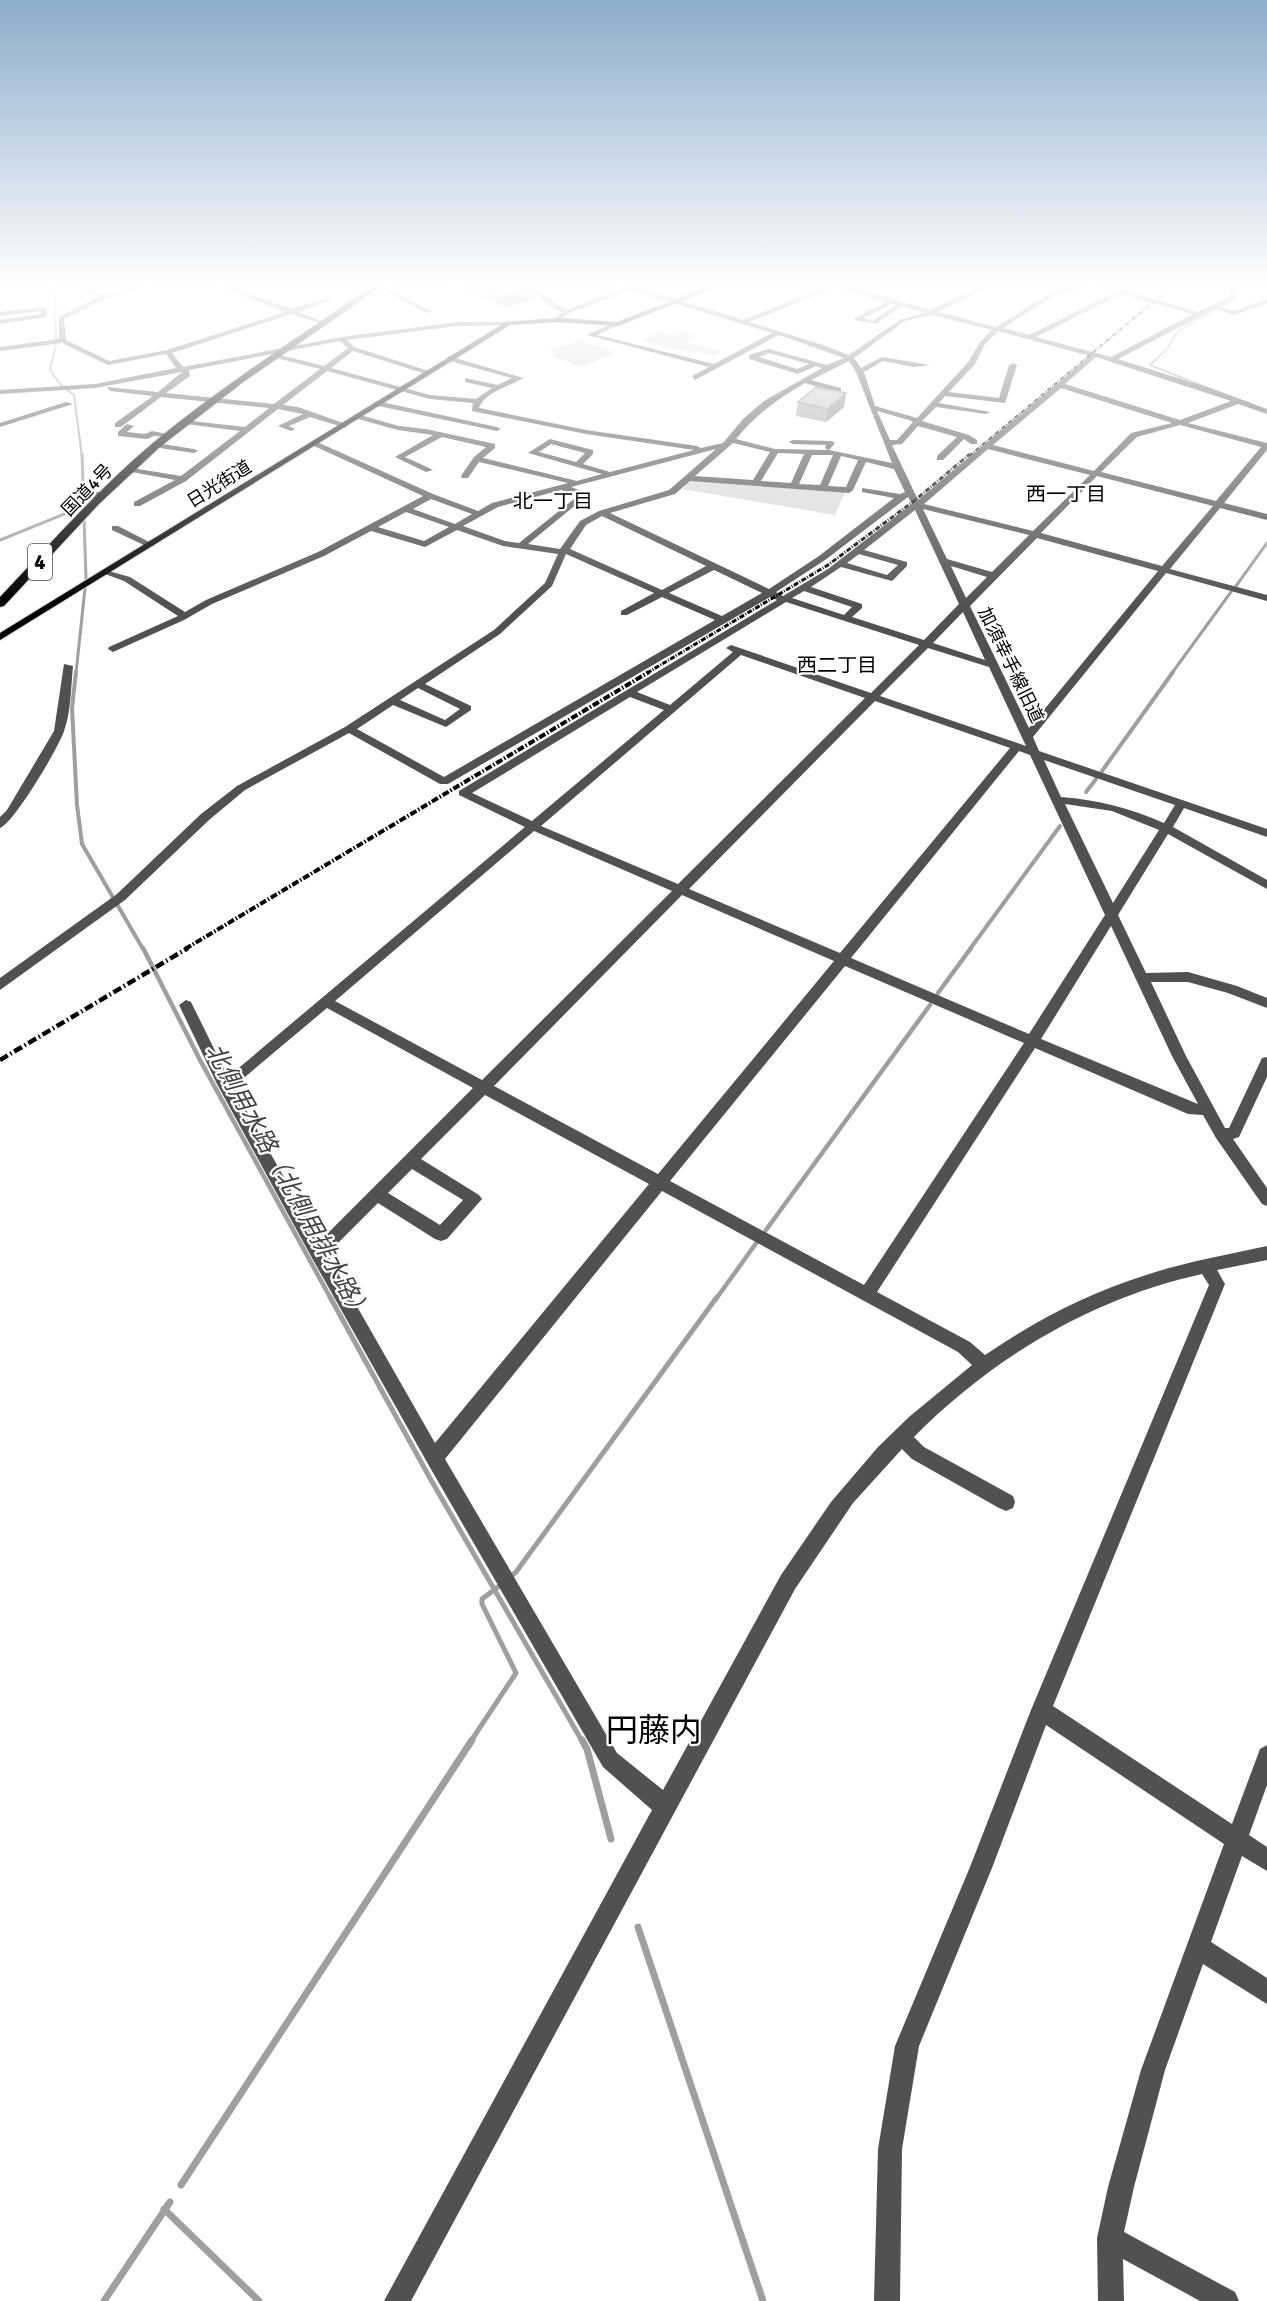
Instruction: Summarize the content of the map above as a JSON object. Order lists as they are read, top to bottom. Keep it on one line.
{"streets":{"highway":["国道4号","4"],"main road":["日光街道"],"street":["加須幸手線旧道"]},"districts":["西一丁目","北一丁目","西二丁目","円藤内"],"water":["北側用水路（北側用排水路）"]}
